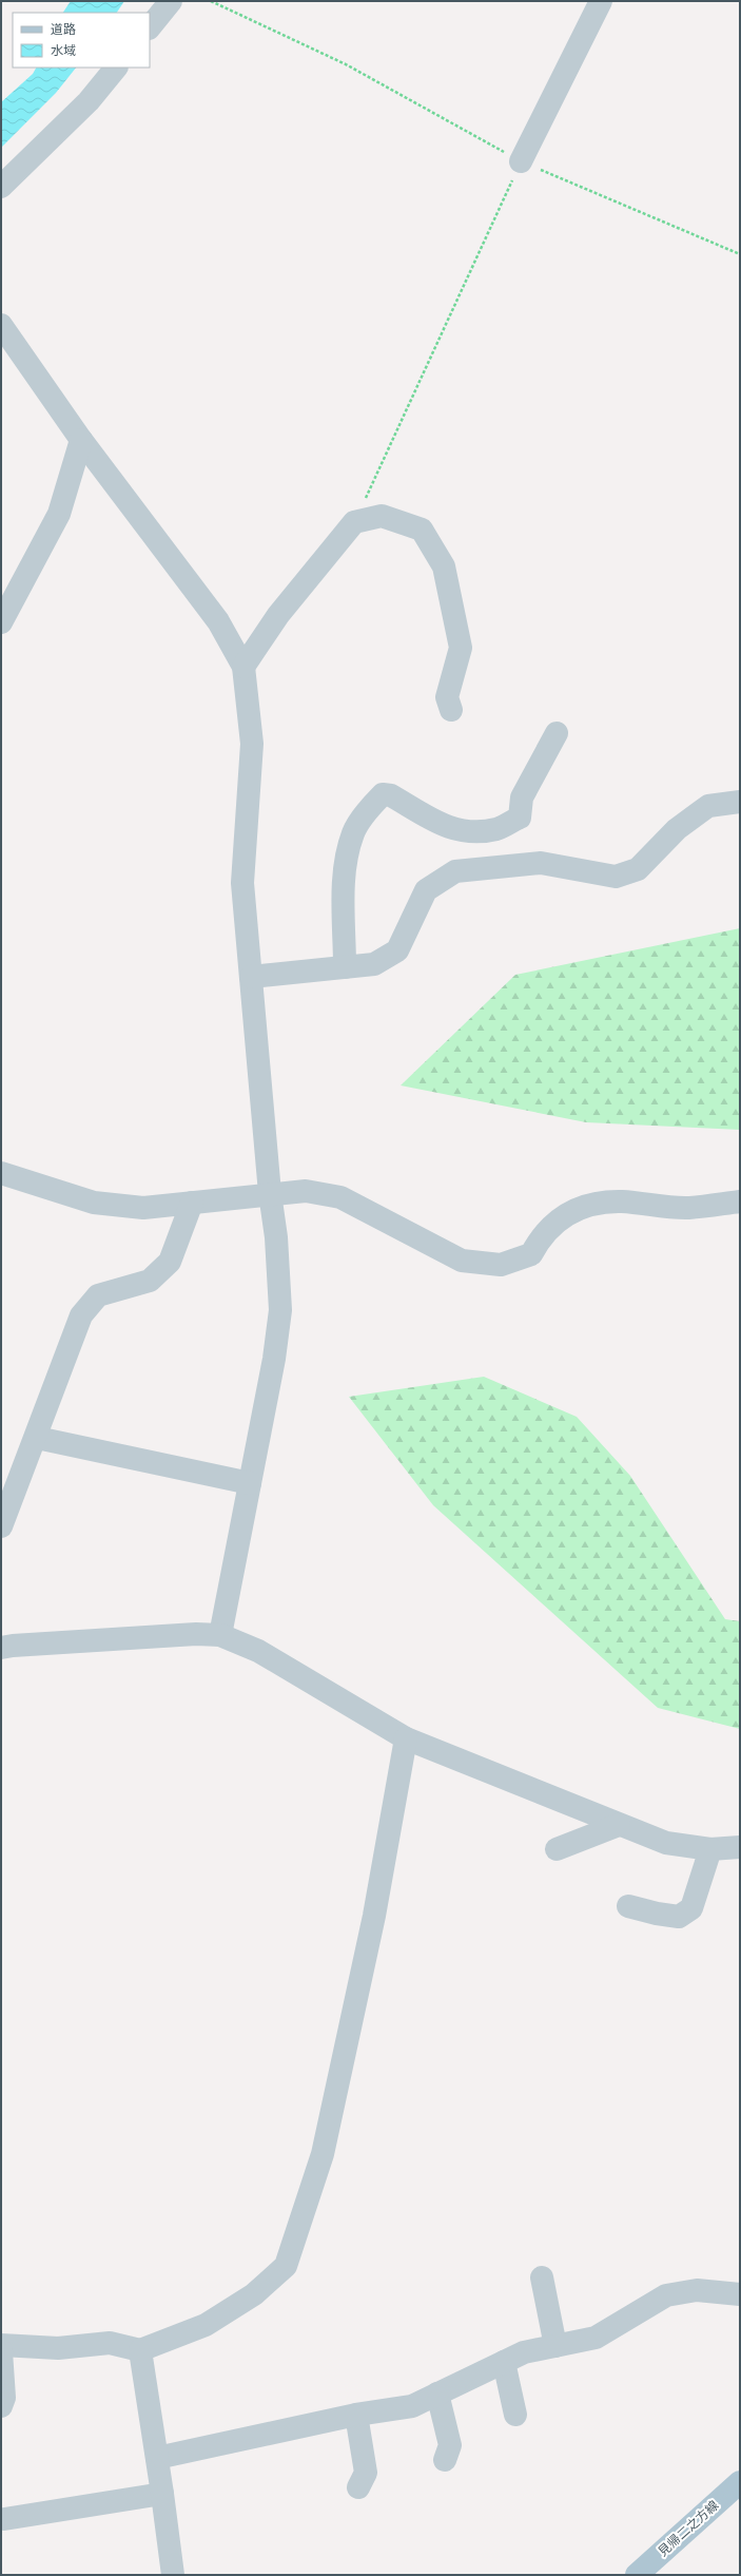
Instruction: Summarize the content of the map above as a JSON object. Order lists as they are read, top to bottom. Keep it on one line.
{"streets":{"main road":["見帰二之方線"]},"legend":["道路","水域"]}
